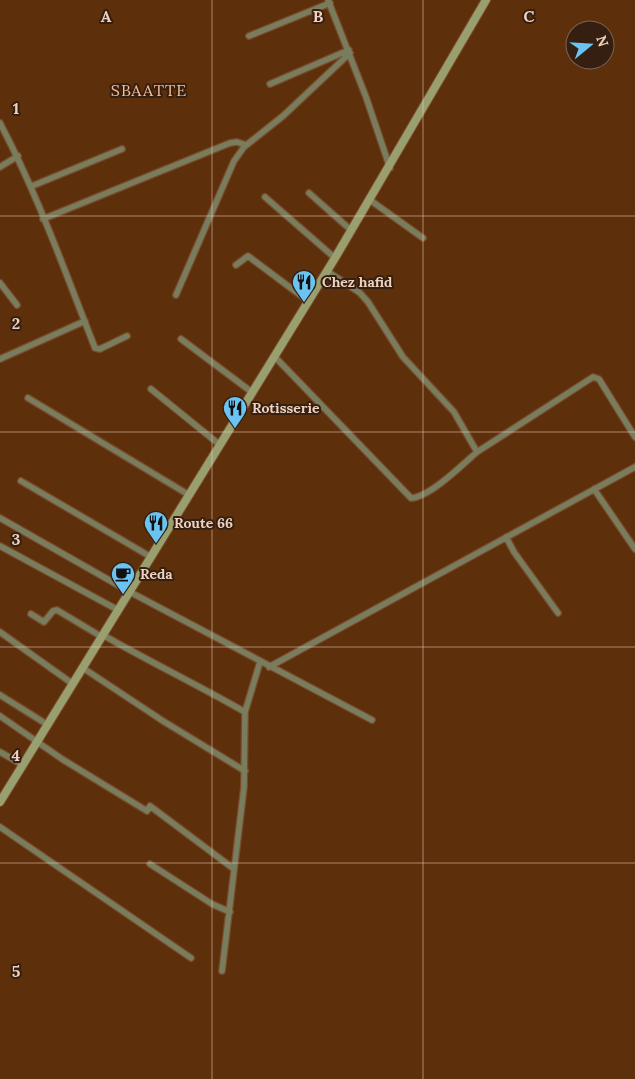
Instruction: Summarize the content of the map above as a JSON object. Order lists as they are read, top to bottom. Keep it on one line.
{"districts":["SBAATTE"],"places":{"restaurant":["Chez hafid","Rotisserie","Route 66"],"cafe":["Reda"]},"north":"right","grid":{"columns":["A","B","C"],"rows":["1","2","3","4","5"]}}
